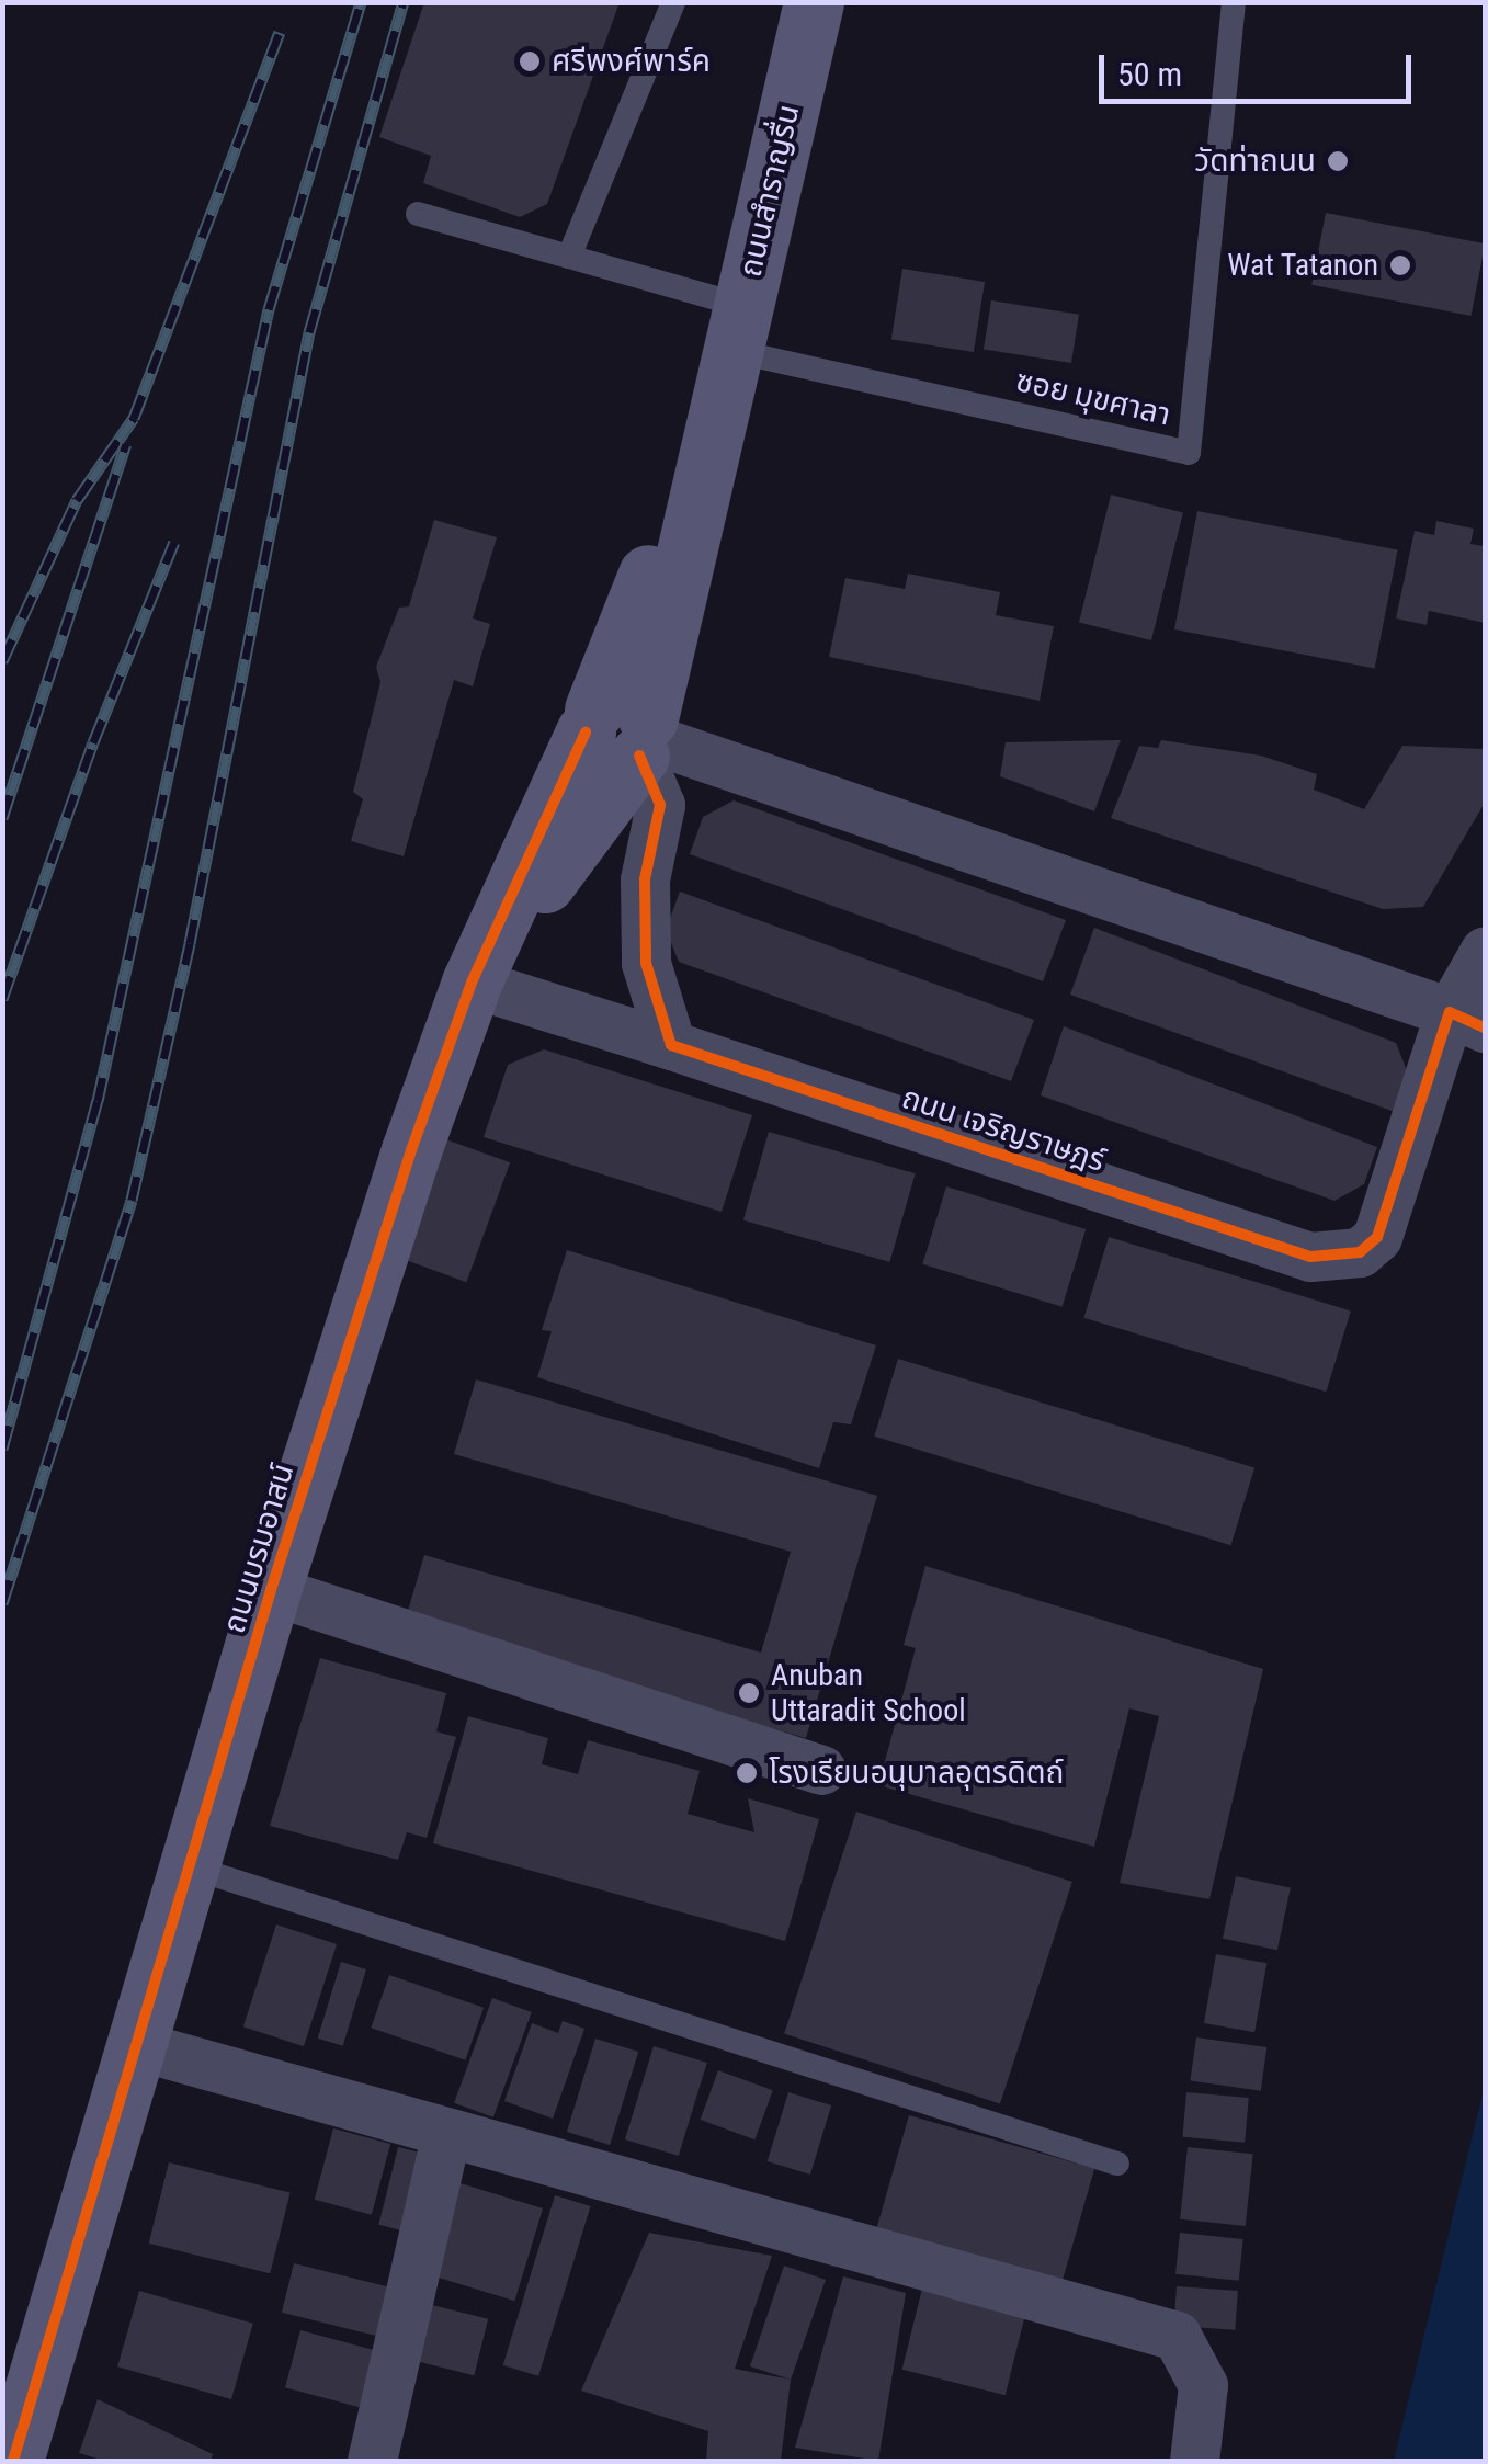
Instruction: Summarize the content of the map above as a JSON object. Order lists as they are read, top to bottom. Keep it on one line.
{"streets":{"street":["ถนนสำราญรื่น","ถนน เจริญราษฎร์","ถนนบรมอาสน์"],"lane":["ซอย มุขศาลา"]},"crossings":[["ถนนสำราญรื่น","ซอย มุขศาลา"],["ถนนสำราญรื่น","ถนนบรมอาสน์"],["ถนน เจริญราษฎร์","ถนนบรมอาสน์"]],"places":["ศรีพงศ์พาร์ค","วัดท่าถนน","Wat Tatanon","Anuban Uttaradit School","โรงเรียนอนุบาลอุตรดิตถ์"],"scale_bar":"50 m"}
